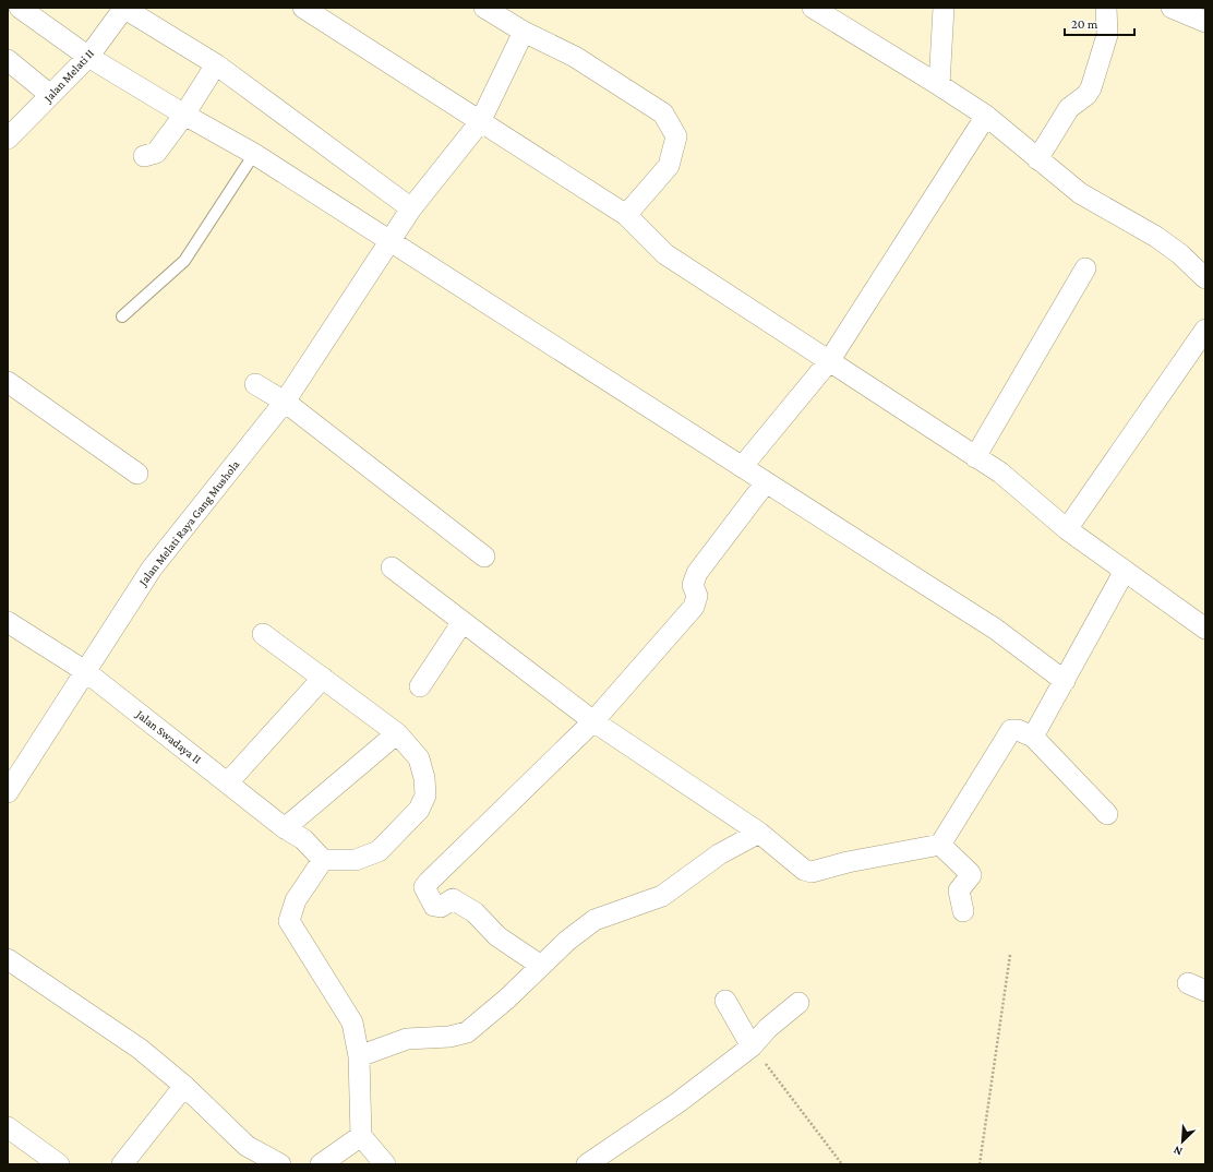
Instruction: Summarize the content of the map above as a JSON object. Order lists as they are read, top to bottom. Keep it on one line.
{"streets":{"street":["Jalan Melati II","Jalan Melati Raya Gang Mushola","Jalan Swadaya II"]},"crossings":[["Jalan Melati Raya Gang Mushola","Jalan Swadaya II"]],"scale_bar":"20 m","north":"bottom left"}
